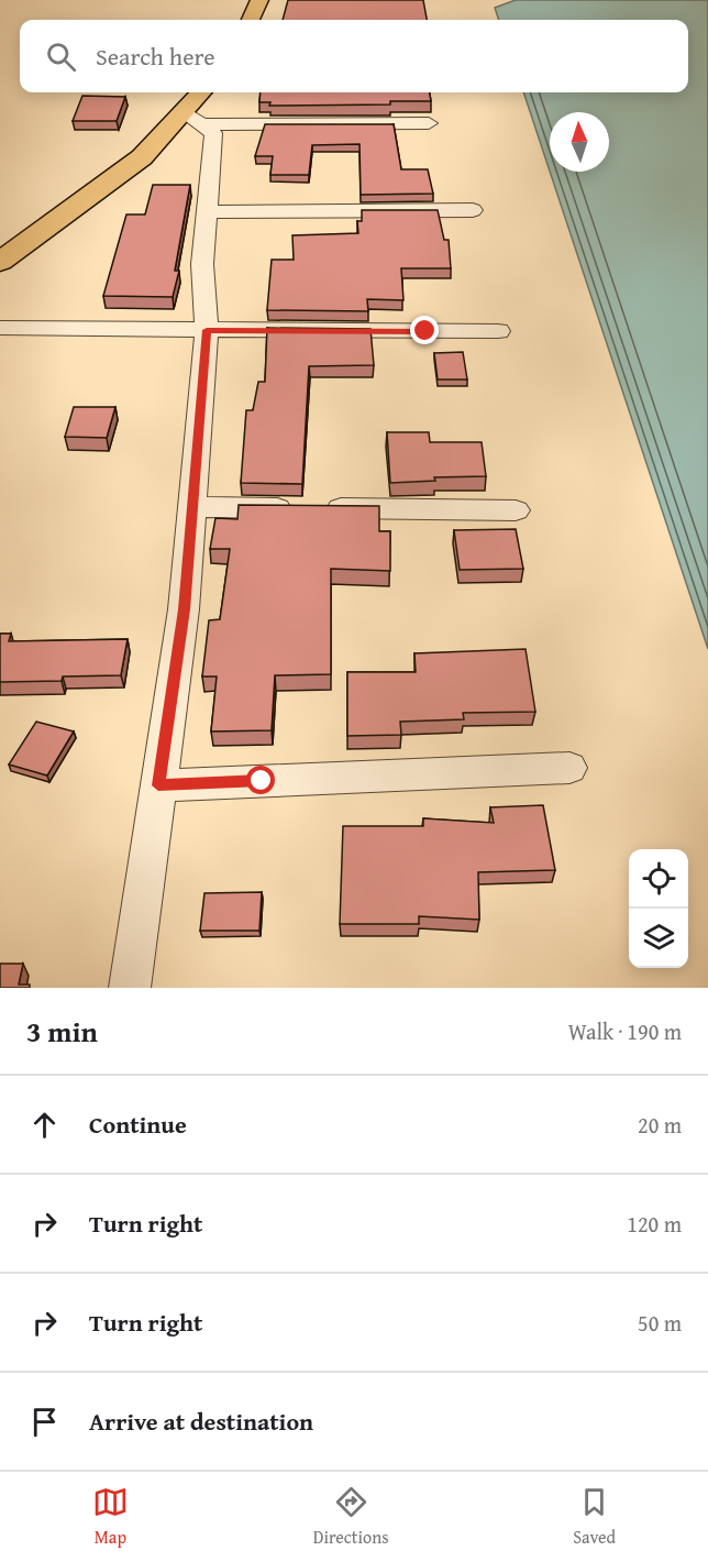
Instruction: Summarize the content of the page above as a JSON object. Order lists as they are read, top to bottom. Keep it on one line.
{"north":"top","page":{"search":"Search here","heading":["3 min","Walk · 190 m"],"list":[["Continue","20 m"],["Turn right","120 m"],["Turn right","50 m"],"Arrive at destination"],"nav":["Map","Directions","Saved"]}}
